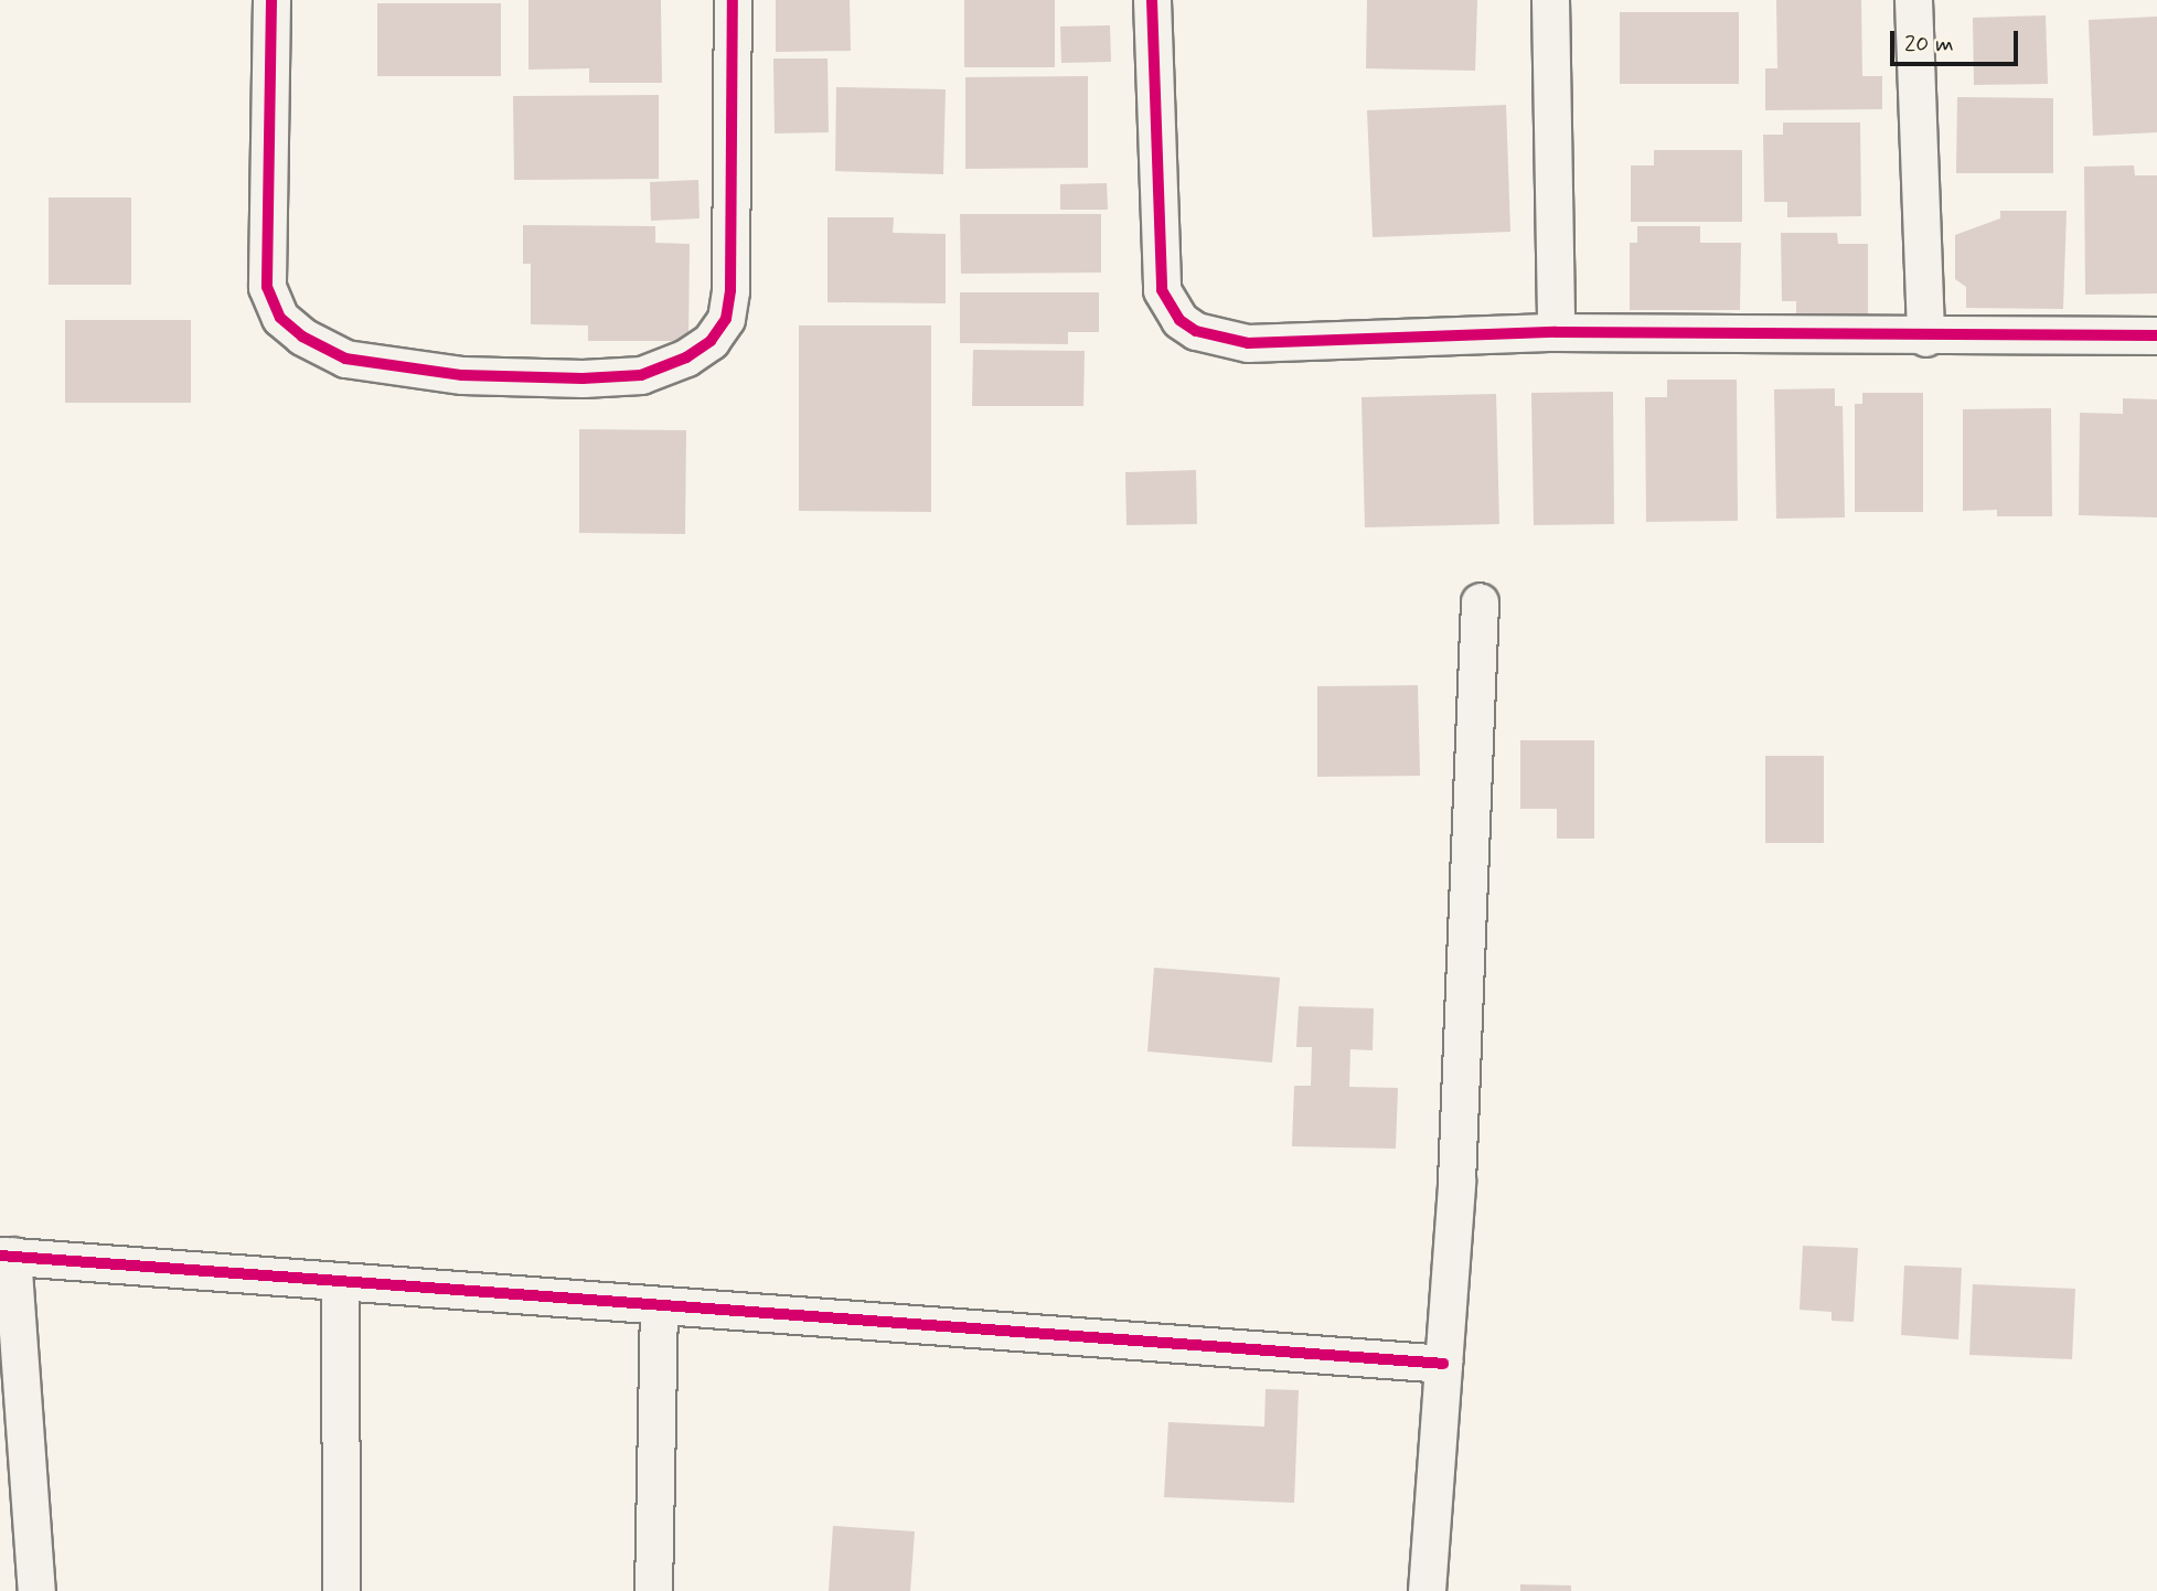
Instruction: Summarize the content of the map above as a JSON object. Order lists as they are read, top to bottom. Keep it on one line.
{"scale_bar":"20 m"}
